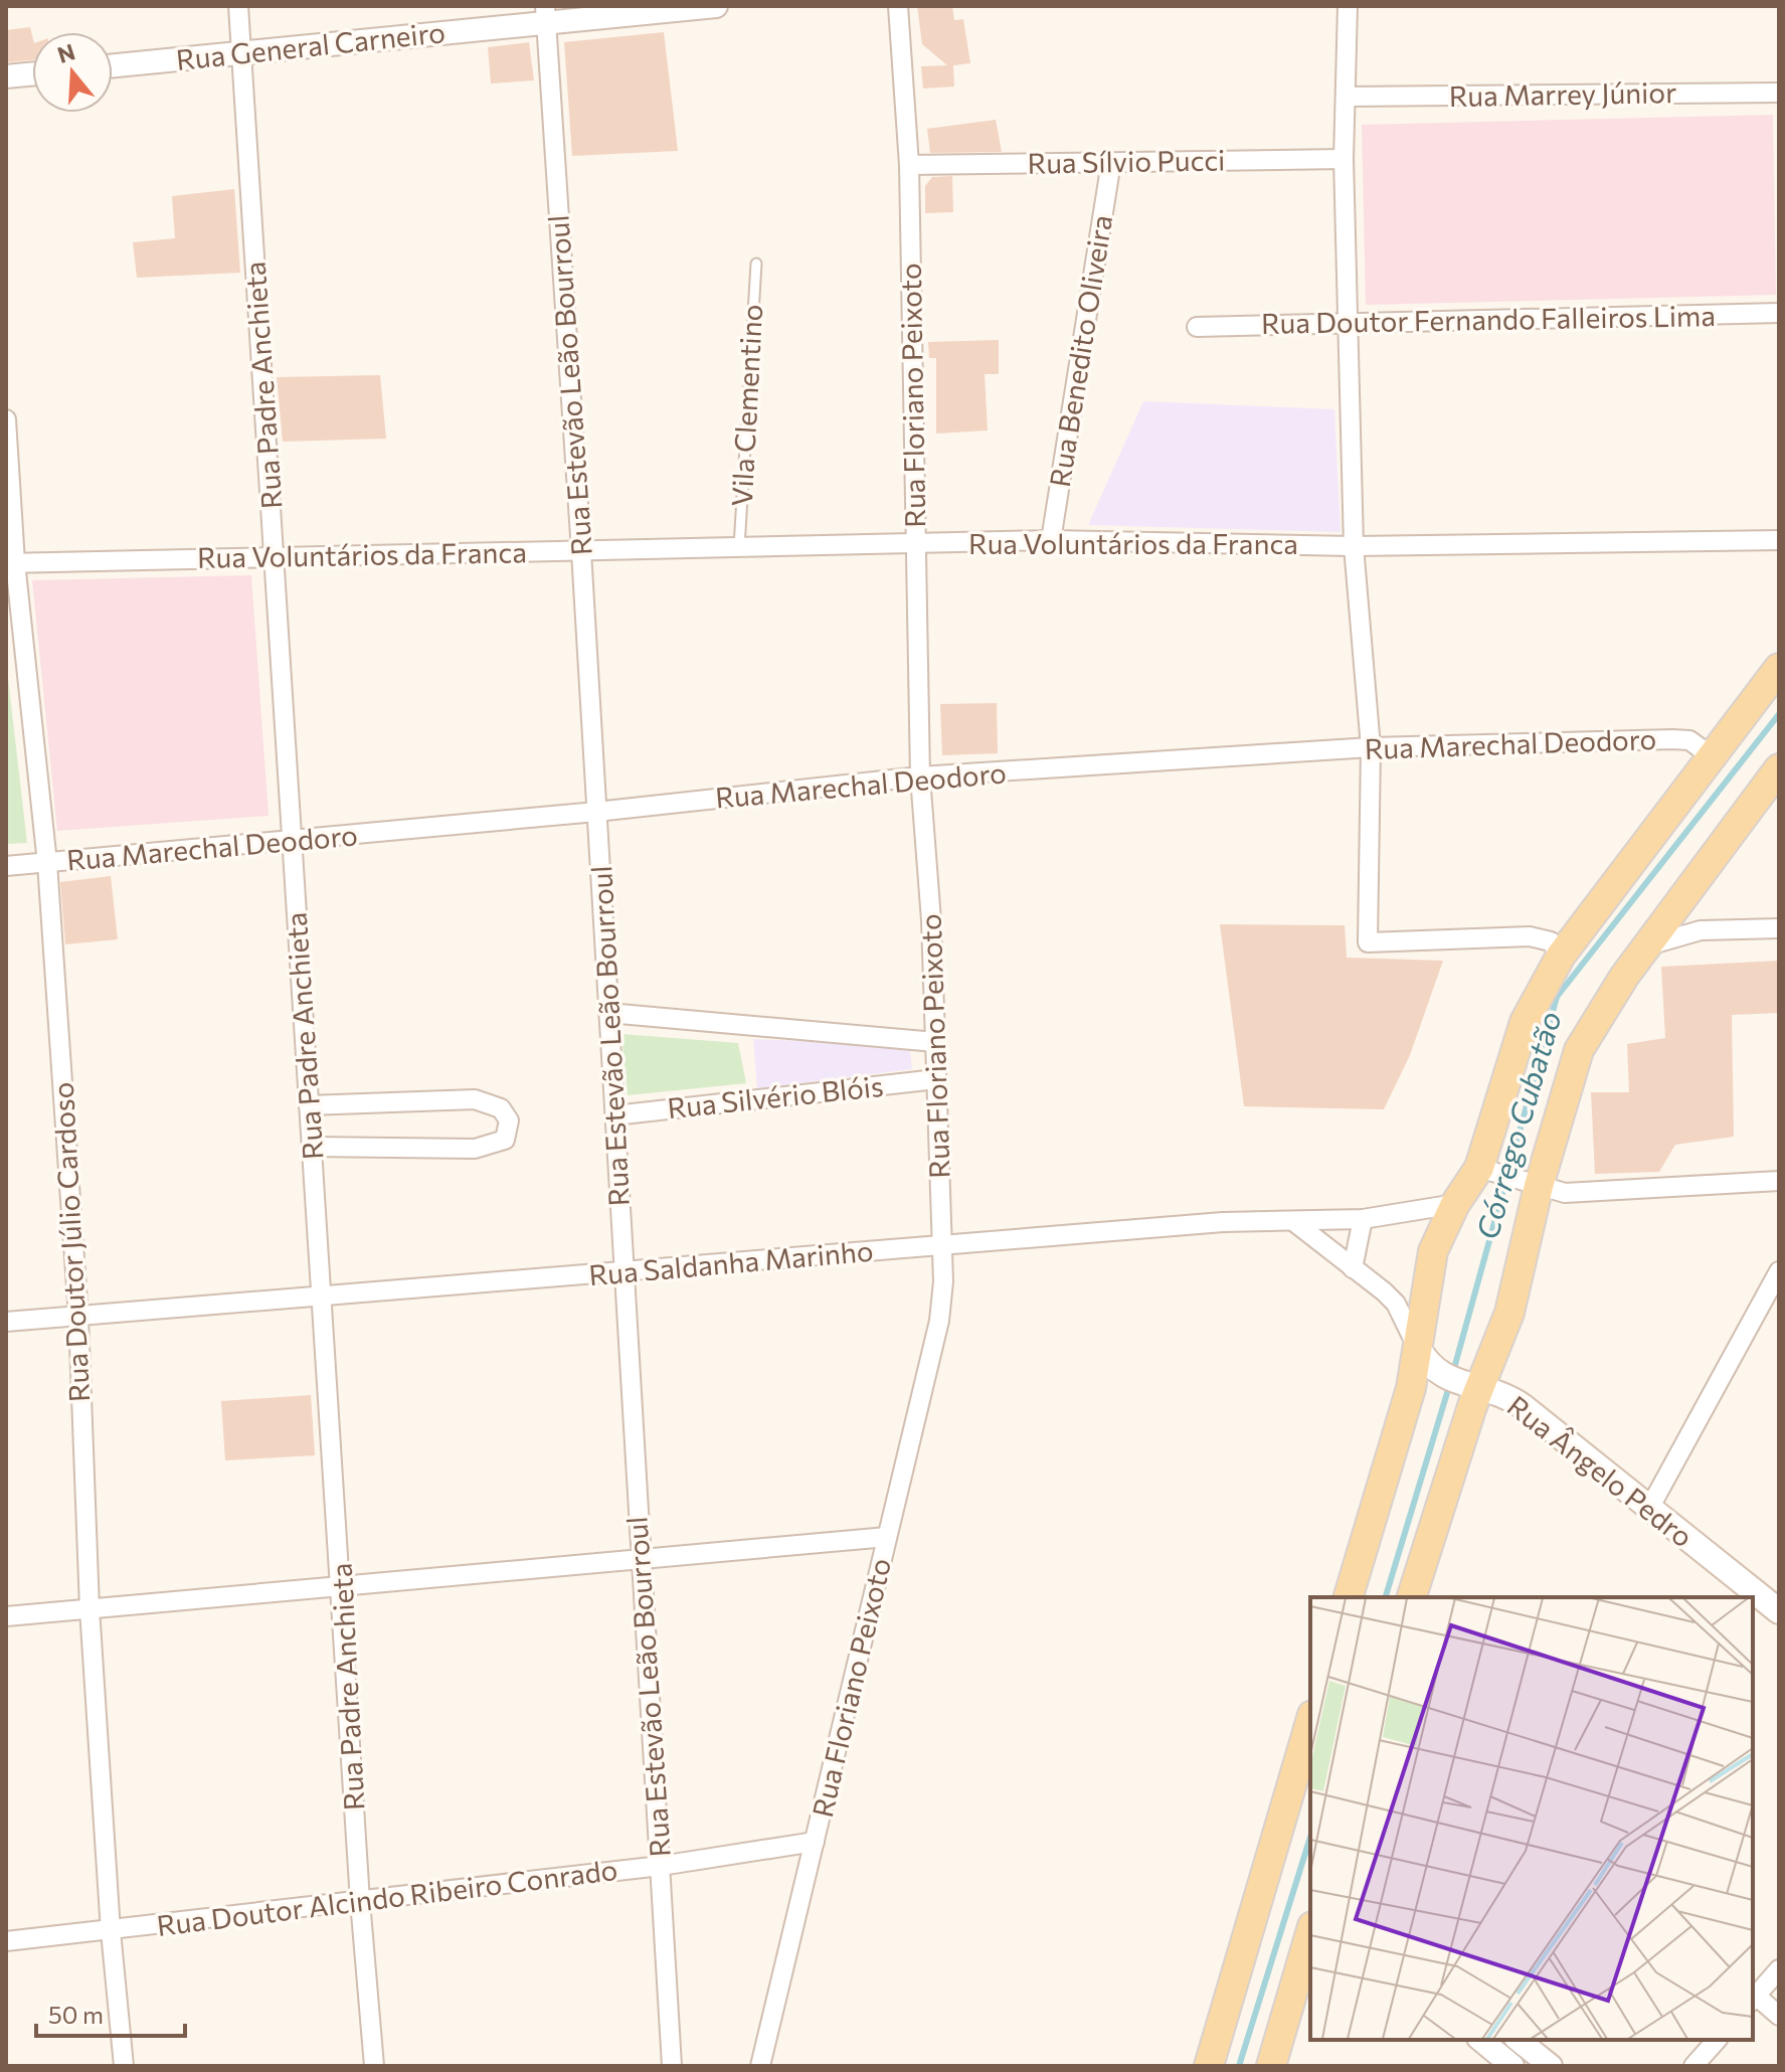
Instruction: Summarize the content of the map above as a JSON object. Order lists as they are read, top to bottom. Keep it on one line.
{"streets":{"main road":["Rua Ângelo Pedro"],"street":["Rua General Carneiro","Rua Marrey Júnior","Rua Sílvio Pucci","Rua Doutor Fernando Falleiros Lima","Rua Benedito Oliveira","Rua Padre Anchieta","Rua Estevão Leão Bourroul","Rua Floriano Peixoto","Rua Voluntários da Franca","Rua Marechal Deodoro","Rua Silvério Blóis","Rua Doutor Júlio Cardoso","Rua Saldanha Marinho","Rua Doutor Alcindo Ribeiro Conrado"],"lane":["Vila Clementino"]},"crossings":[["Rua General Carneiro","Rua Padre Anchieta"],["Rua General Carneiro","Rua Estevão Leão Bourroul"],["Rua Sílvio Pucci","Rua Benedito Oliveira"],["Rua Sílvio Pucci","Rua Floriano Peixoto"],["Rua Benedito Oliveira","Rua Voluntários da Franca"],["Rua Padre Anchieta","Rua Voluntários da Franca"],["Rua Padre Anchieta","Rua Marechal Deodoro"],["Rua Padre Anchieta","Rua Saldanha Marinho"],["Rua Padre Anchieta","Rua Doutor Alcindo Ribeiro Conrado"],["Rua Estevão Leão Bourroul","Rua Voluntários da Franca"],["Rua Estevão Leão Bourroul","Rua Marechal Deodoro"],["Rua Estevão Leão Bourroul","Rua Silvério Blóis"],["Rua Estevão Leão Bourroul","Rua Saldanha Marinho"],["Rua Estevão Leão Bourroul","Rua Doutor Alcindo Ribeiro Conrado"],["Rua Floriano Peixoto","Rua Voluntários da Franca"],["Rua Floriano Peixoto","Rua Marechal Deodoro"],["Rua Floriano Peixoto","Rua Silvério Blóis"],["Rua Floriano Peixoto","Rua Saldanha Marinho"],["Rua Floriano Peixoto","Rua Doutor Alcindo Ribeiro Conrado"],["Vila Clementino","Rua Voluntários da Franca"],["Rua Voluntários da Franca","Rua Doutor Júlio Cardoso"],["Rua Marechal Deodoro","Rua Doutor Júlio Cardoso"],["Rua Doutor Júlio Cardoso","Rua Saldanha Marinho"],["Rua Doutor Júlio Cardoso","Rua Doutor Alcindo Ribeiro Conrado"]],"water":["Córrego Cubatão"],"scale_bar":"50 m","north":"top"}
